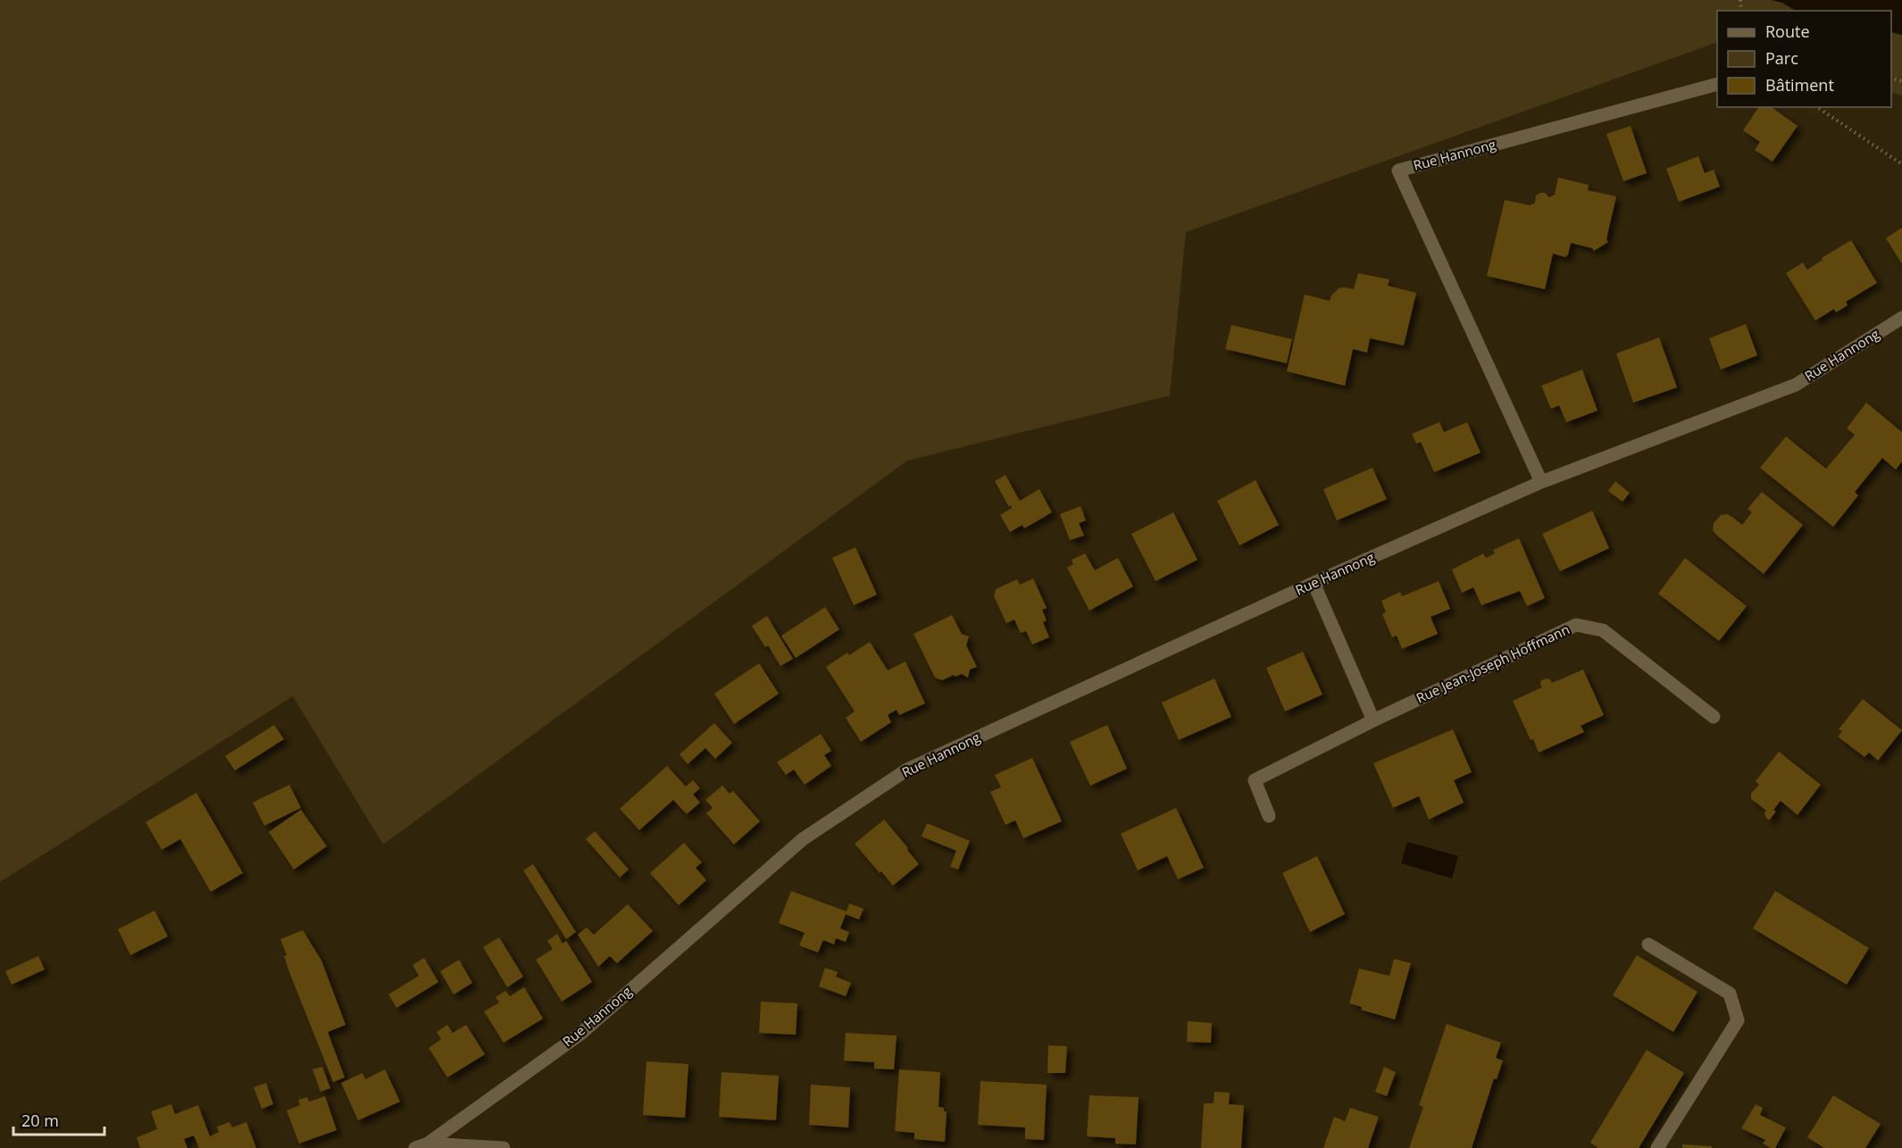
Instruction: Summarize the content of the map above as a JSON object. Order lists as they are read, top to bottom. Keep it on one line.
{"streets":{"street":["Rue Hannong","Rue Jean-Joseph Hoffmann"]},"legend":["Route","Parc","Bâtiment"],"scale_bar":"20 m"}
